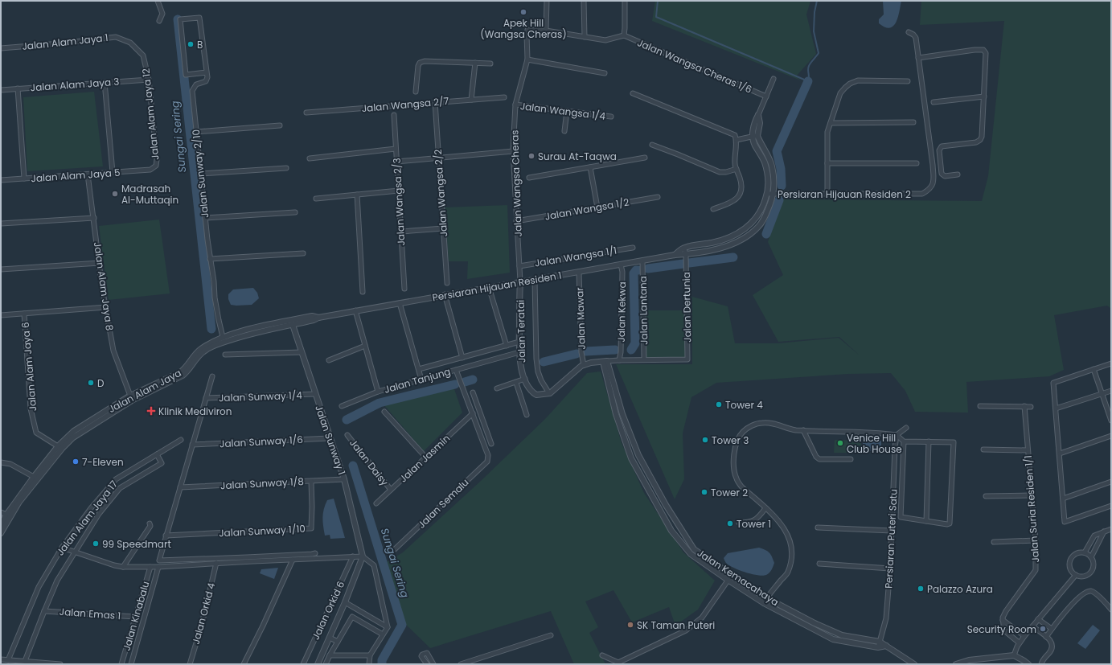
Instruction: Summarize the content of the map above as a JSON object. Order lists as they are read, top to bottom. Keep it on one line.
{"streets":{"street":["Jalan Alam Jaya 1","Jalan Wangsa Cheras 1/6","Jalan Alam Jaya 3","Jalan Wangsa 2/7","Jalan Wangsa 1/4","Jalan Alam Jaya 12","Jalan Sunway 2/10","Jalan Alam Jaya 5","Jalan Wangsa Cheras","Jalan Wangsa 2/2","Persiaran Hijauan Residen 2","Jalan Wangsa 2/3","Jalan Wangsa 1/2","Jalan Wangsa 1/1","Jalan Alam Jaya 8","Persiaran Hijauan Residen 1","Jalan Dertunia","Jalan Lantana","Jalan Kekwa","Jalan Mawar","Jalan Teratai","Jalan Alam Jaya 6","Jalan Tanjung","Jalan Alam Jaya","Jalan Sunway 1/4","Jalan Sunway 1","Jalan Sunway 1/6","Jalan Jasmin","Jalan Daisy","Jalan Sunway 1/8","Jalan Semalu","Jalan Suria Residen 1/1","Jalan Alam Jaya 17","Jalan Sunway 1/10","Persiaran Puteri Satu","Jalan Kemacahaya","Jalan Orkid 6","Jalan Emas 1","Jalan Orkid 4","Jalan Kinabalu"]},"crossings":[["Jalan Alam Jaya 1","Jalan Alam Jaya 12"],["Jalan Alam Jaya 3","Jalan Alam Jaya 12"],["Jalan Wangsa 2/7","Jalan Wangsa 2/2"],["Jalan Wangsa 1/4","Jalan Wangsa Cheras"],["Jalan Alam Jaya 12","Jalan Alam Jaya 5"],["Jalan Sunway 2/10","Jalan Alam Jaya"],["Jalan Alam Jaya 5","Jalan Alam Jaya 8"],["Jalan Wangsa Cheras","Jalan Wangsa 1/2"],["Jalan Wangsa Cheras","Jalan Wangsa 1/1"],["Jalan Wangsa Cheras","Persiaran Hijauan Residen 1"],["Jalan Wangsa Cheras","Jalan Teratai"],["Persiaran Hijauan Residen 2","Persiaran Hijauan Residen 1"],["Jalan Alam Jaya 8","Jalan Alam Jaya"],["Persiaran Hijauan Residen 1","Jalan Dertunia"],["Persiaran Hijauan Residen 1","Jalan Lantana"],["Persiaran Hijauan Residen 1","Jalan Kekwa"],["Persiaran Hijauan Residen 1","Jalan Mawar"],["Persiaran Hijauan Residen 1","Jalan Teratai"],["Persiaran Hijauan Residen 1","Jalan Tanjung"],["Persiaran Hijauan Residen 1","Jalan Alam Jaya"],["Persiaran Hijauan Residen 1","Jalan Sunway 1"],["Jalan Dertunia","Jalan Lantana"],["Jalan Teratai","Jalan Tanjung"],["Jalan Alam Jaya 6","Jalan Alam Jaya"],["Jalan Sunway 1/4","Jalan Sunway 1"],["Jalan Sunway 1","Jalan Sunway 1/6"],["Jalan Sunway 1","Jalan Sunway 1/8"],["Jalan Jasmin","Jalan Daisy"],["Jalan Jasmin","Jalan Semalu"],["Jalan Sunway 1/8","Jalan Sunway 1/10"],["Persiaran Puteri Satu","Jalan Kemacahaya"],["Jalan Emas 1","Jalan Kinabalu"]],"water":["Sungai Sering"],"places":{"other":["Apek Hill (Wangsa Cheras)","B","Surau At-Taqwa","Madrasah Al-Muttaqin","D","Tower 4","Tower 3","Venice Hill Club House","7-Eleven","Tower 2","Tower 1","99 Speedmart","Palazzo Azura","SK Taman Puteri","Security Room"],"health":["Klinik Mediviron"]}}
